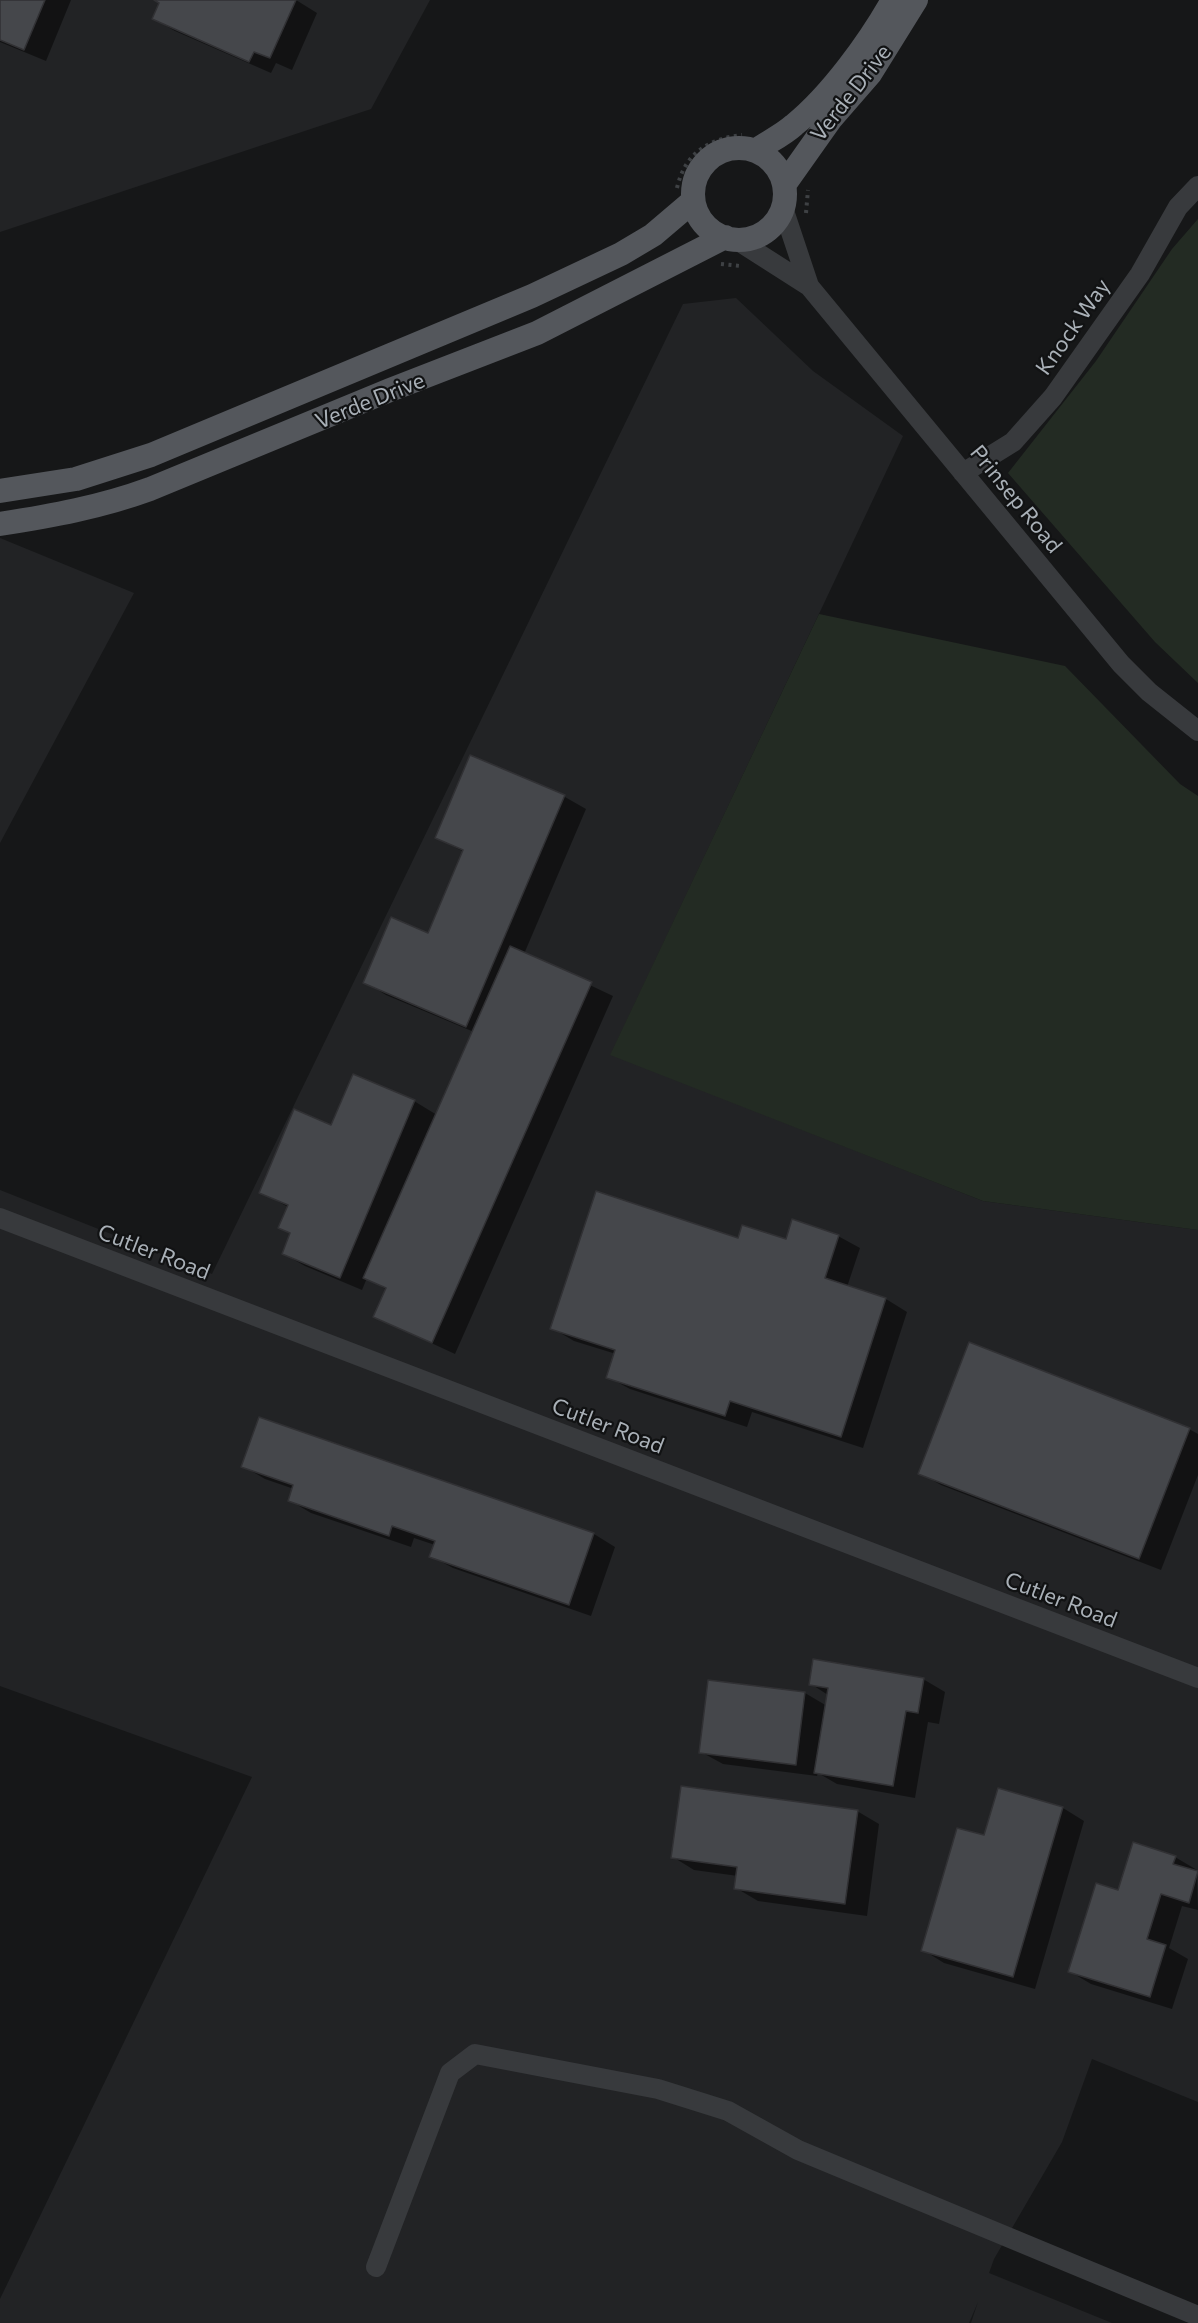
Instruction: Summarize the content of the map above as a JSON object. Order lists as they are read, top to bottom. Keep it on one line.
{"streets":{"main road":["Verde Drive"],"street":["Knock Way","Prinsep Road","Cutler Road"]},"crossings":[["Verde Drive","Prinsep Road"],["Knock Way","Prinsep Road"]]}
